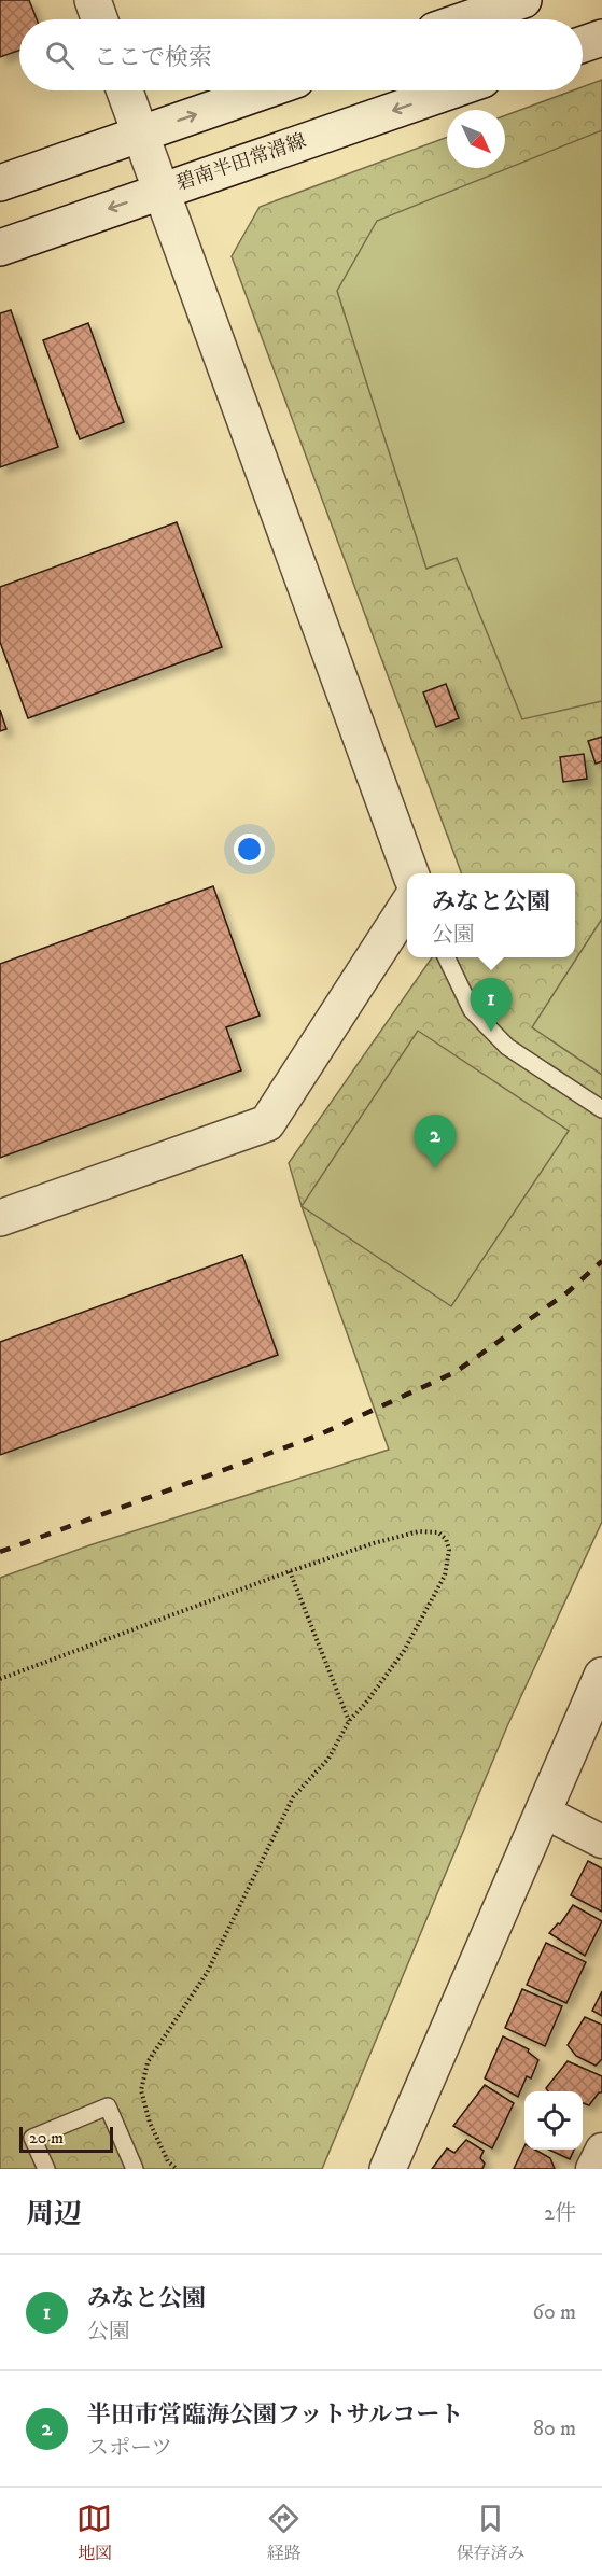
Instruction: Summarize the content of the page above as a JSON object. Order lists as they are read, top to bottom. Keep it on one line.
{"streets":{"street":["碧南半田常滑線"]},"scale_bar":"20 m","north":"bottom right","page":{"search":"ここで検索","popup":["みなと公園","公園"],"pins":["1","2"],"scale":"20 m","heading":["周辺","2件"],"list":[{"mark":"1","name":"みなと公園","note":"公園","value":"60 m"},{"mark":"2","name":"半田市営臨海公園フットサルコート","note":"スポーツ","value":"80 m"}],"nav":["地図","経路","保存済み"]}}
